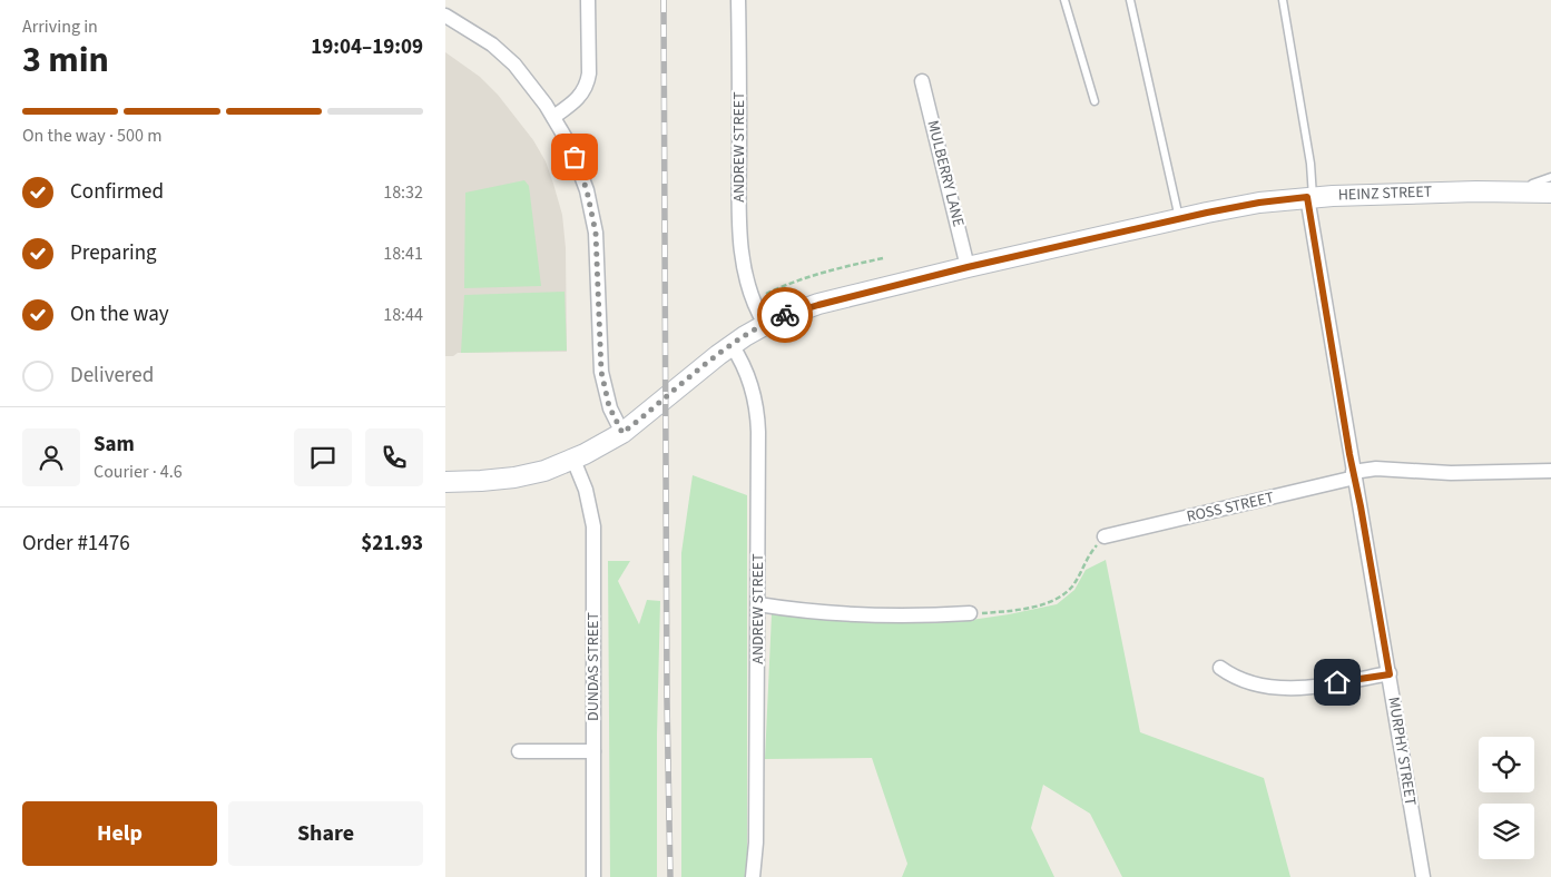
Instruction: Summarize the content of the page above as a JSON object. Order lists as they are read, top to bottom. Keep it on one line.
{"streets":{"street":["ANDREW STREET","MULBERRY LANE","HEINZ STREET","ROSS STREET","DUNDAS STREET","MURPHY STREET"]},"crossings":[["ANDREW STREET","HEINZ STREET"],["MULBERRY LANE","HEINZ STREET"],["HEINZ STREET","DUNDAS STREET"],["HEINZ STREET","MURPHY STREET"],["ROSS STREET","MURPHY STREET"]],"page":{"heading":["3 min","Arriving in","19:04–19:09"],"panel":["Sam","Courier · 4.6","Order #1476","$21.93"],"bar":"On the way · 500 m","list":[["Confirmed","18:32"],["Preparing","18:41"],["On the way","18:44"],"Delivered"],"buttons":["Help","Share"]}}
